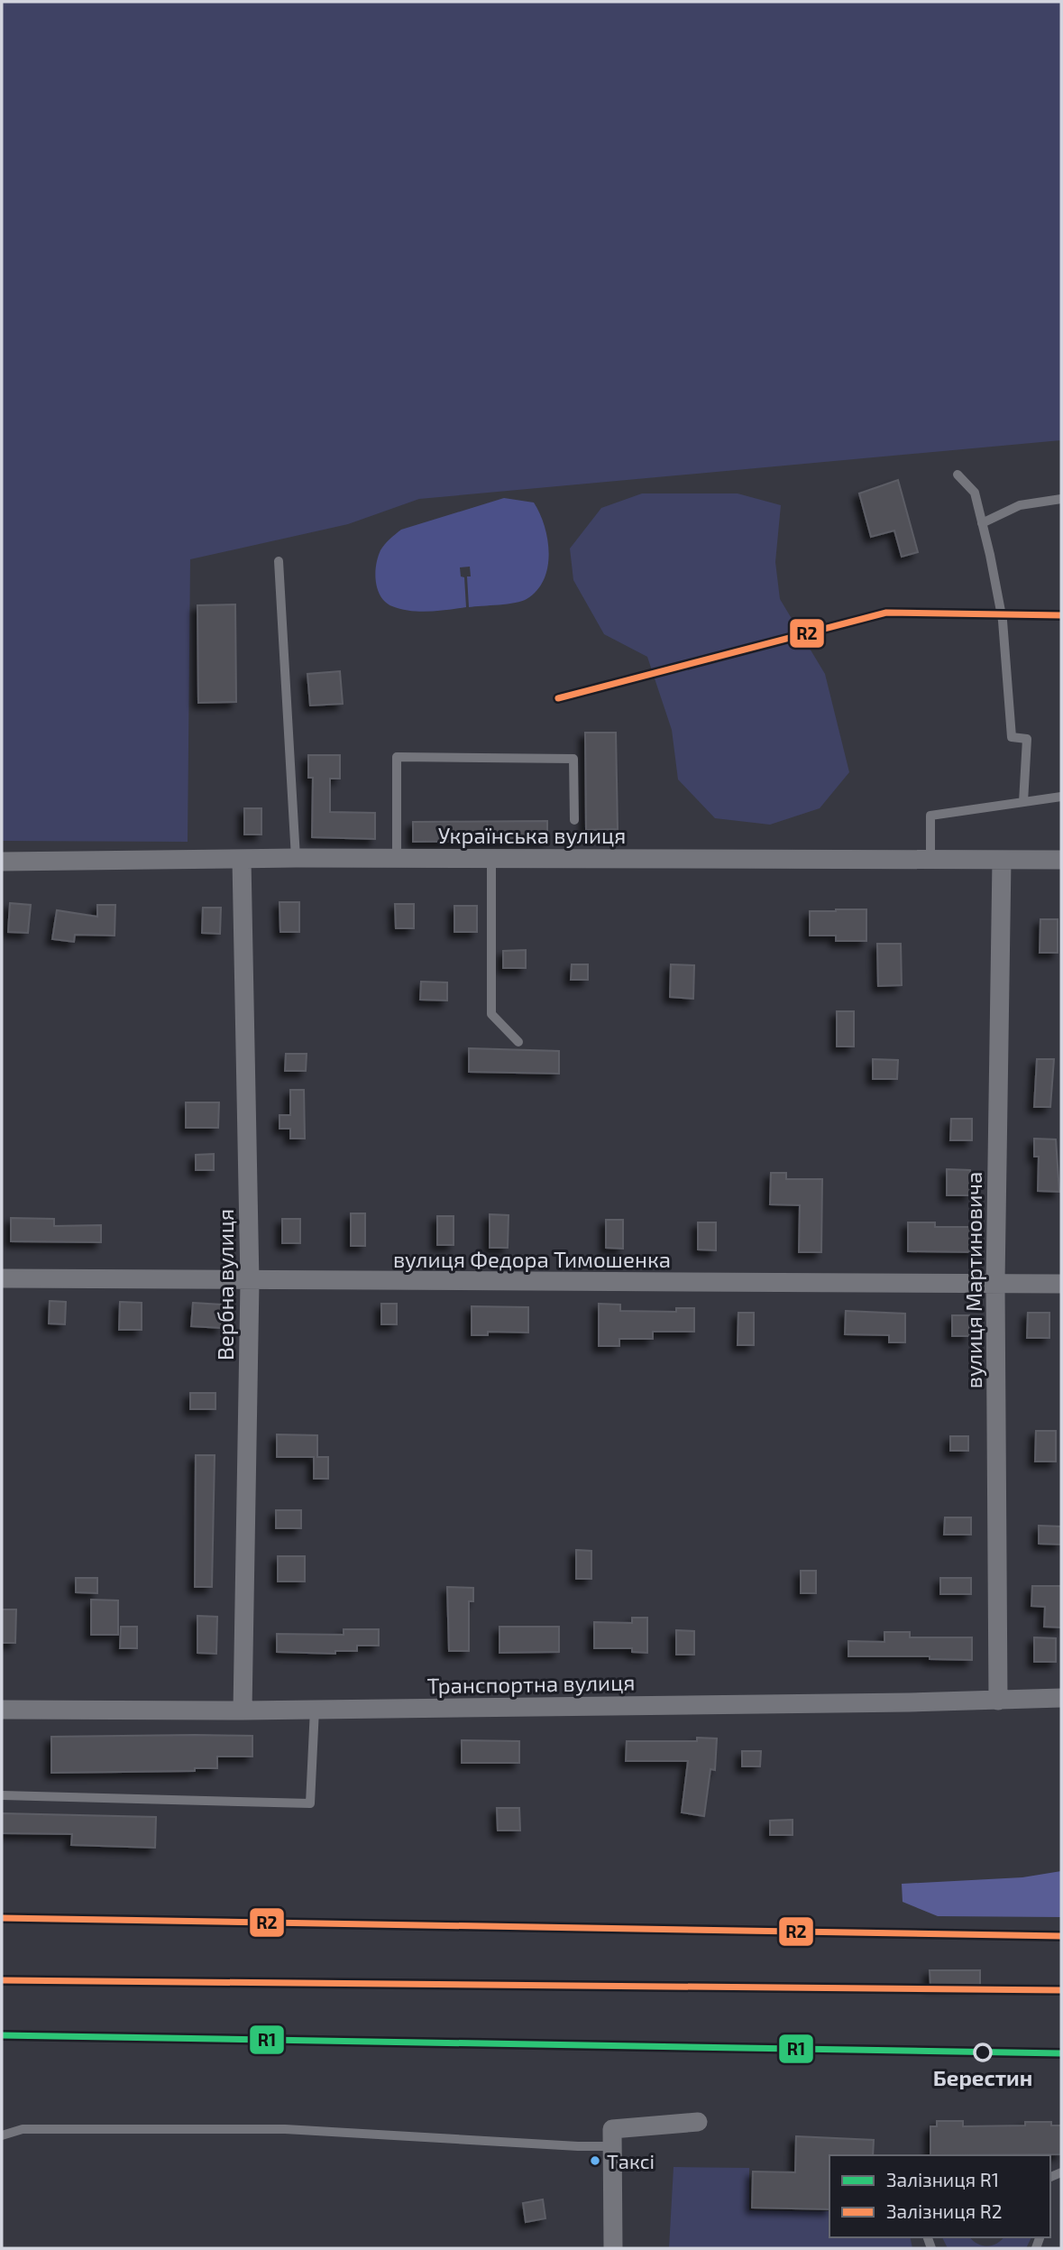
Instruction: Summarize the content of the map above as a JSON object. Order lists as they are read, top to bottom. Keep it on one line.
{"streets":{"street":["Українська вулиця","вулиця Федора Тимошенка","вулиця Мартиновича","Вербна вулиця","Транспортна вулиця"]},"crossings":[["Українська вулиця","вулиця Мартиновича"],["Українська вулиця","Вербна вулиця"],["вулиця Федора Тимошенка","вулиця Мартиновича"],["вулиця Федора Тимошенка","Вербна вулиця"],["вулиця Мартиновича","Транспортна вулиця"],["Вербна вулиця","Транспортна вулиця"]],"places":["Берестин","Таксі"],"lines":["rail line R2","rail line R1"],"legend":["Залізниця R1","Залізниця R2"]}
